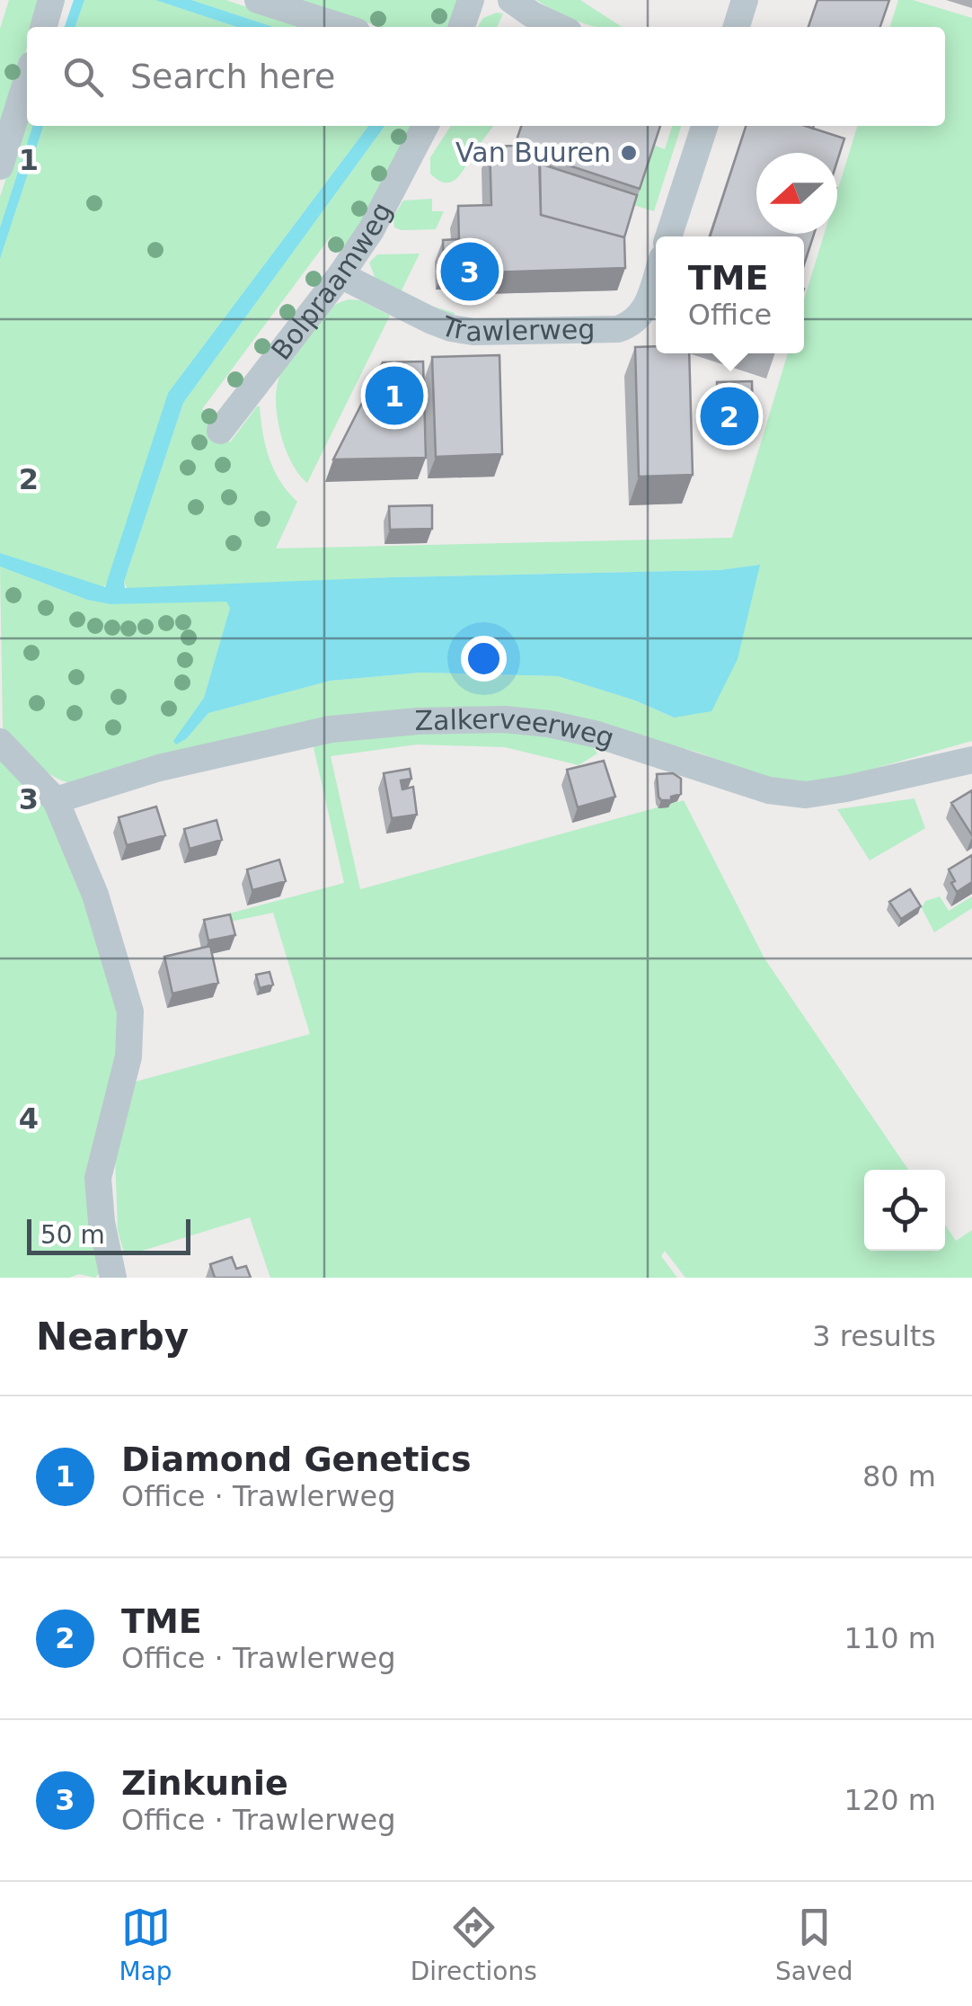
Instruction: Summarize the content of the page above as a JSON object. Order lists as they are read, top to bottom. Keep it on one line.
{"streets":{"street":["Bolpraamweg","Trawlerweg","Zalkerveerweg"]},"crossings":[["Bolpraamweg","Trawlerweg"]],"places":["Van Buuren"],"scale_bar":"50 m","north":"left","page":{"search":"Search here","popup":["TME","Office"],"pins":["3","1","2"],"scale":"50 m","heading":["Nearby","3 results"],"list":[{"mark":"1","name":"Diamond Genetics","note":"Office · Trawlerweg","value":"80 m"},{"mark":"2","name":"TME","note":"Office · Trawlerweg","value":"110 m"},{"mark":"3","name":"Zinkunie","note":"Office · Trawlerweg","value":"120 m"}],"nav":["Map","Directions","Saved"]},"grid":{"rows":["1","2","3","4"]}}
